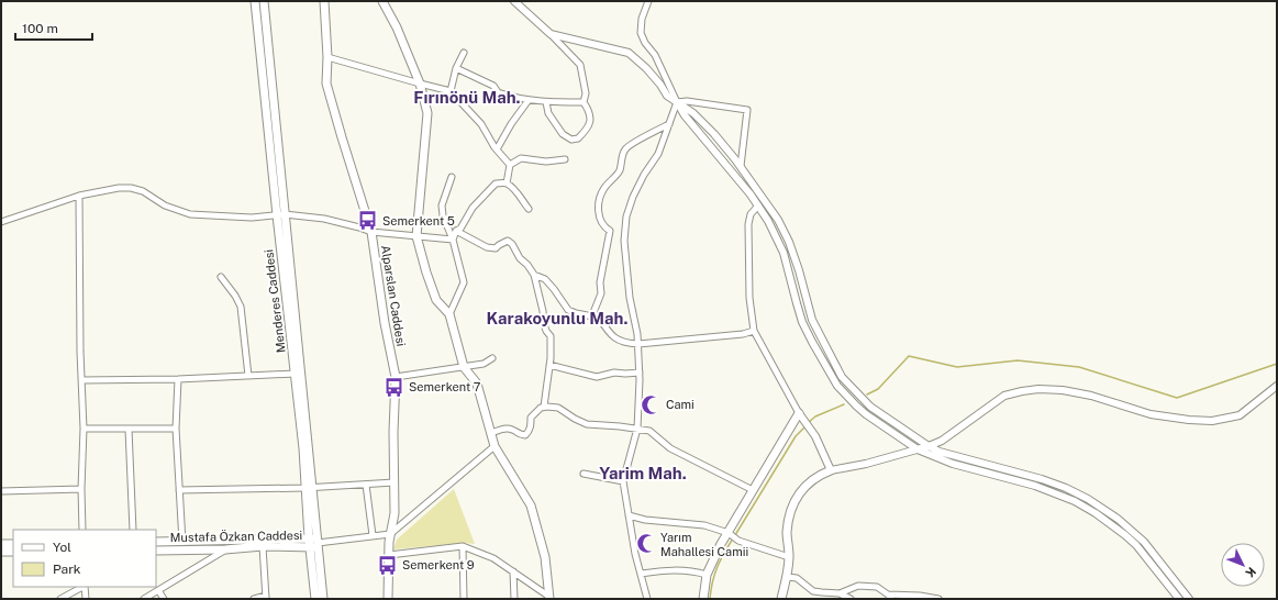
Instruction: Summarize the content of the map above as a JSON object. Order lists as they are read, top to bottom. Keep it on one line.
{"streets":{"main road":["Alparslan Caddesi","Menderes Caddesi","Mustafa Özkan Caddesi"]},"crossings":[["Menderes Caddesi","Mustafa Özkan Caddesi"]],"districts":["Fırınönü Mah.","Karakoyunlu Mah.","Yarim Mah."],"places":{"bus stop":["Semerkent 5","Semerkent 7","Semerkent 9"],"mosque":["Cami","Yarım Mahallesi Camii"]},"legend":["Yol","Park"],"scale_bar":"100 m","north":"bottom right"}
